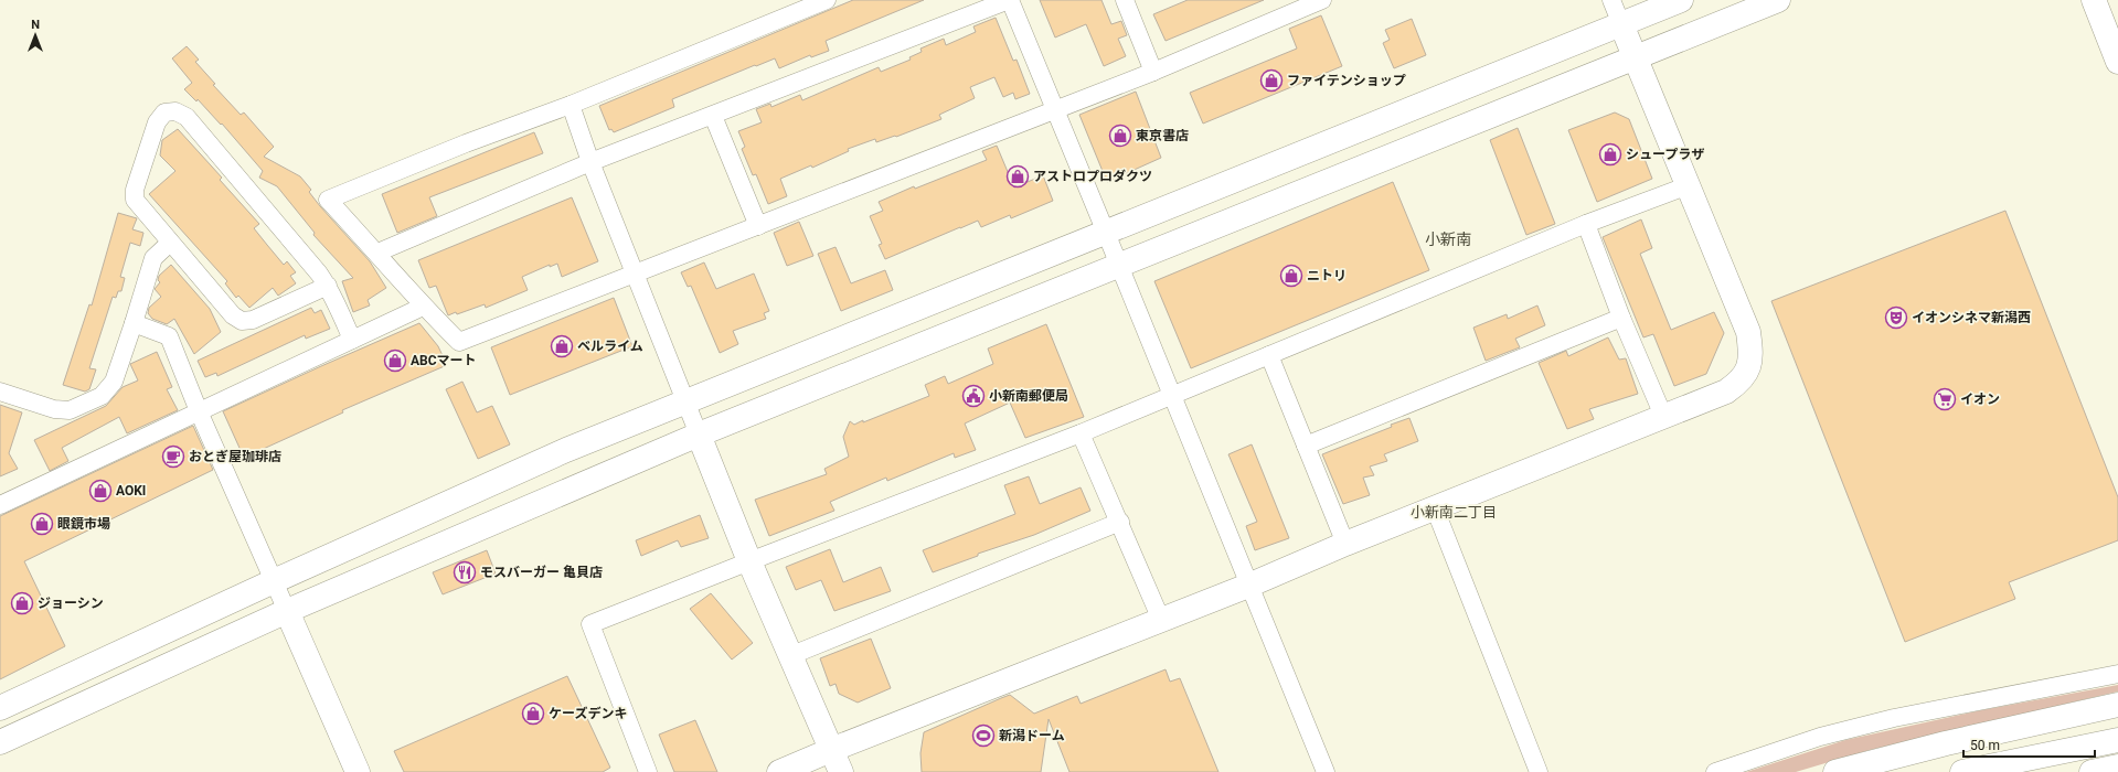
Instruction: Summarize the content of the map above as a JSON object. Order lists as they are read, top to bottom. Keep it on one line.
{"districts":["小新南","小新南二丁目"],"places":{"shop":["ファイテンショップ","東京書店","シュープラザ","アストロプロダクツ","ニトリ","ベルライム","ABCマート","AOKI","眼鏡市場","ジョーシン","ケーズデンキ"],"theatre":["イオンシネマ新潟西"],"public building":["小新南郵便局"],"supermarket":["イオン"],"cafe":["おとぎ屋珈琲店"],"restaurant":["モスバーガー 亀貝店"],"sports":["新潟ドーム"]},"scale_bar":"50 m","north":"top"}
